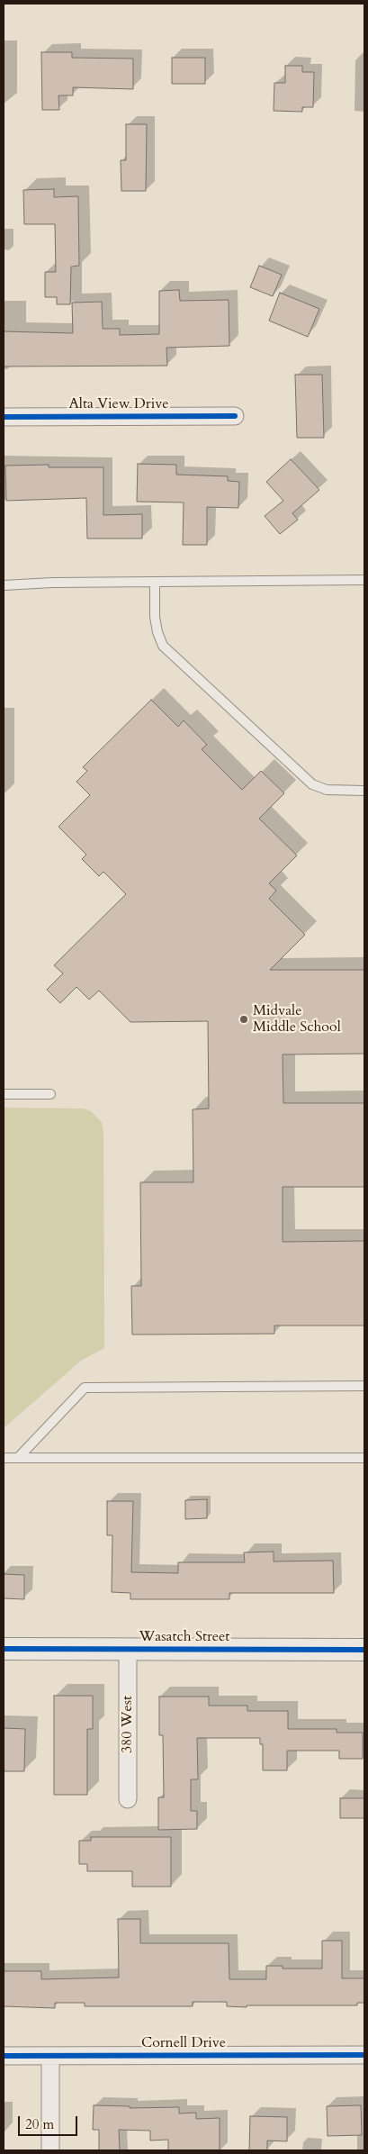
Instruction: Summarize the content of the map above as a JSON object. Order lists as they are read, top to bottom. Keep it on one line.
{"streets":{"street":["Alta View Drive","Wasatch Street","380 West","Cornell Drive"]},"crossings":[["Wasatch Street","380 West"]],"places":["Midvale Middle School"],"scale_bar":"20 m"}
